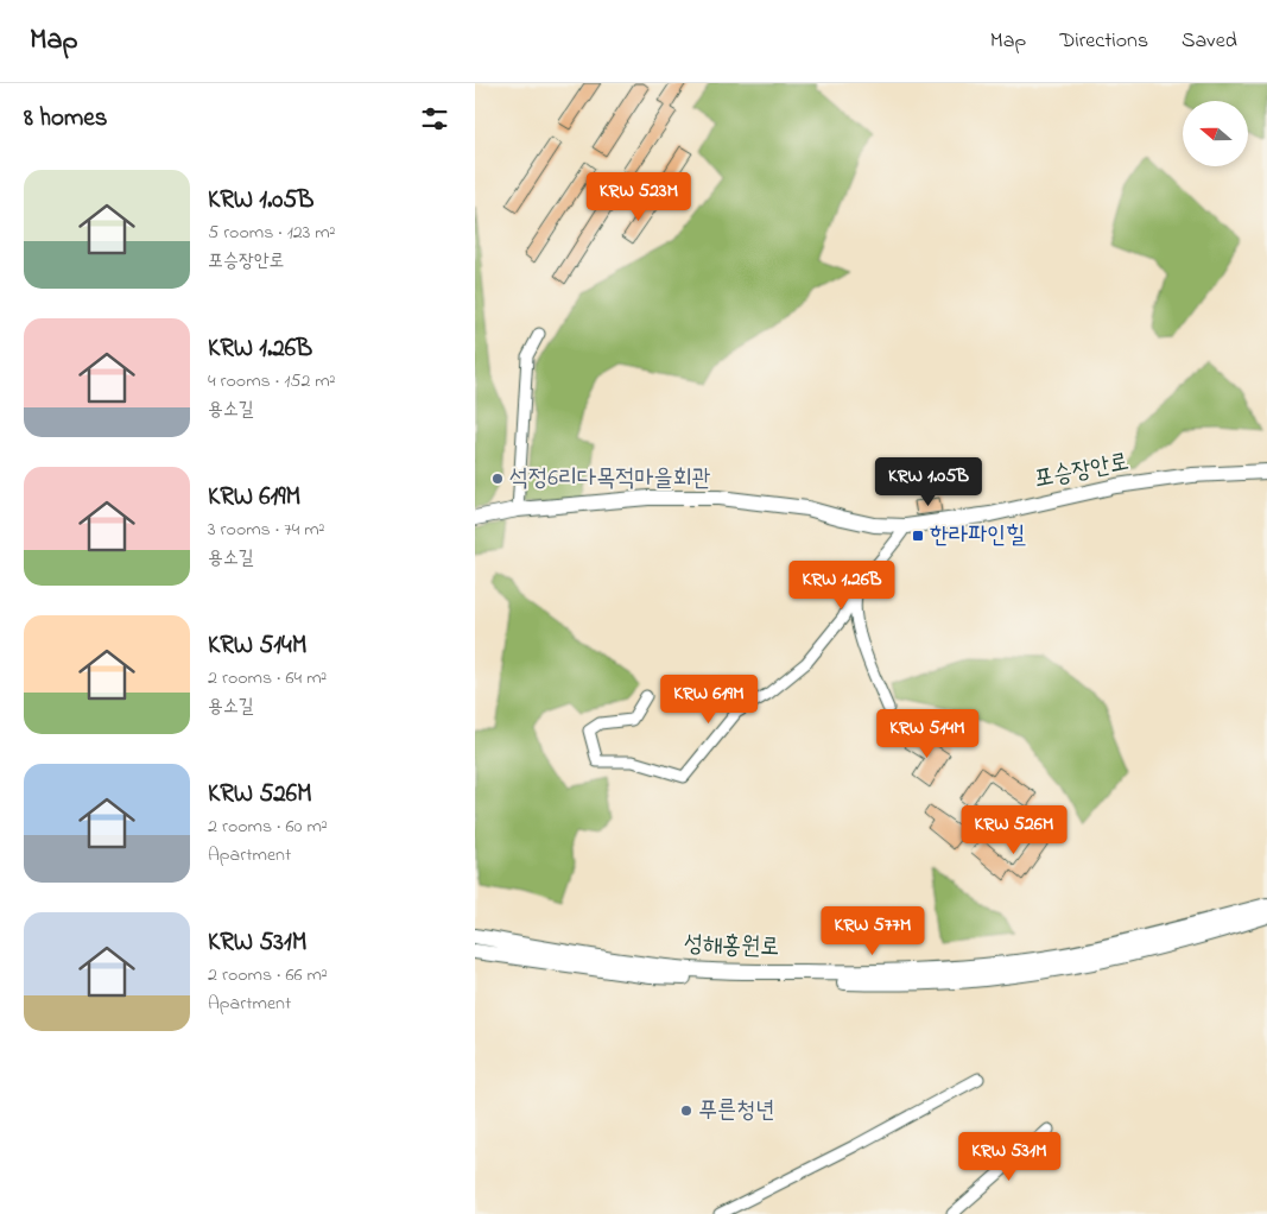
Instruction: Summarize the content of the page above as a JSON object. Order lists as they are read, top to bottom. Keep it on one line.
{"streets":{"main road":["포승장안로","성해홍원로"]},"places":{"other":["석정6리다목적마을회관","푸른청년"],"transit":["한라파인힐"]},"north":"left","page":{"header":"Map","nav":["Map","Directions","Saved"],"heading":"8 homes","list":[{"name":"KRW 1.05B","note":"5 rooms · 123 m² · 포승장안로"},{"name":"KRW 1.26B","note":"4 rooms · 152 m² · 용소길"},{"name":"KRW 619M","note":"3 rooms · 74 m² · 용소길"},{"name":"KRW 514M","note":"2 rooms · 64 m² · 용소길"},{"name":"KRW 526M","note":"2 rooms · 60 m² · Apartment"},{"name":"KRW 531M","note":"2 rooms · 66 m² · Apartment"}],"price":["KRW 523M","KRW 1.05B","KRW 1.26B","KRW 619M","KRW 514M","KRW 526M","KRW 577M","KRW 531M"]}}
